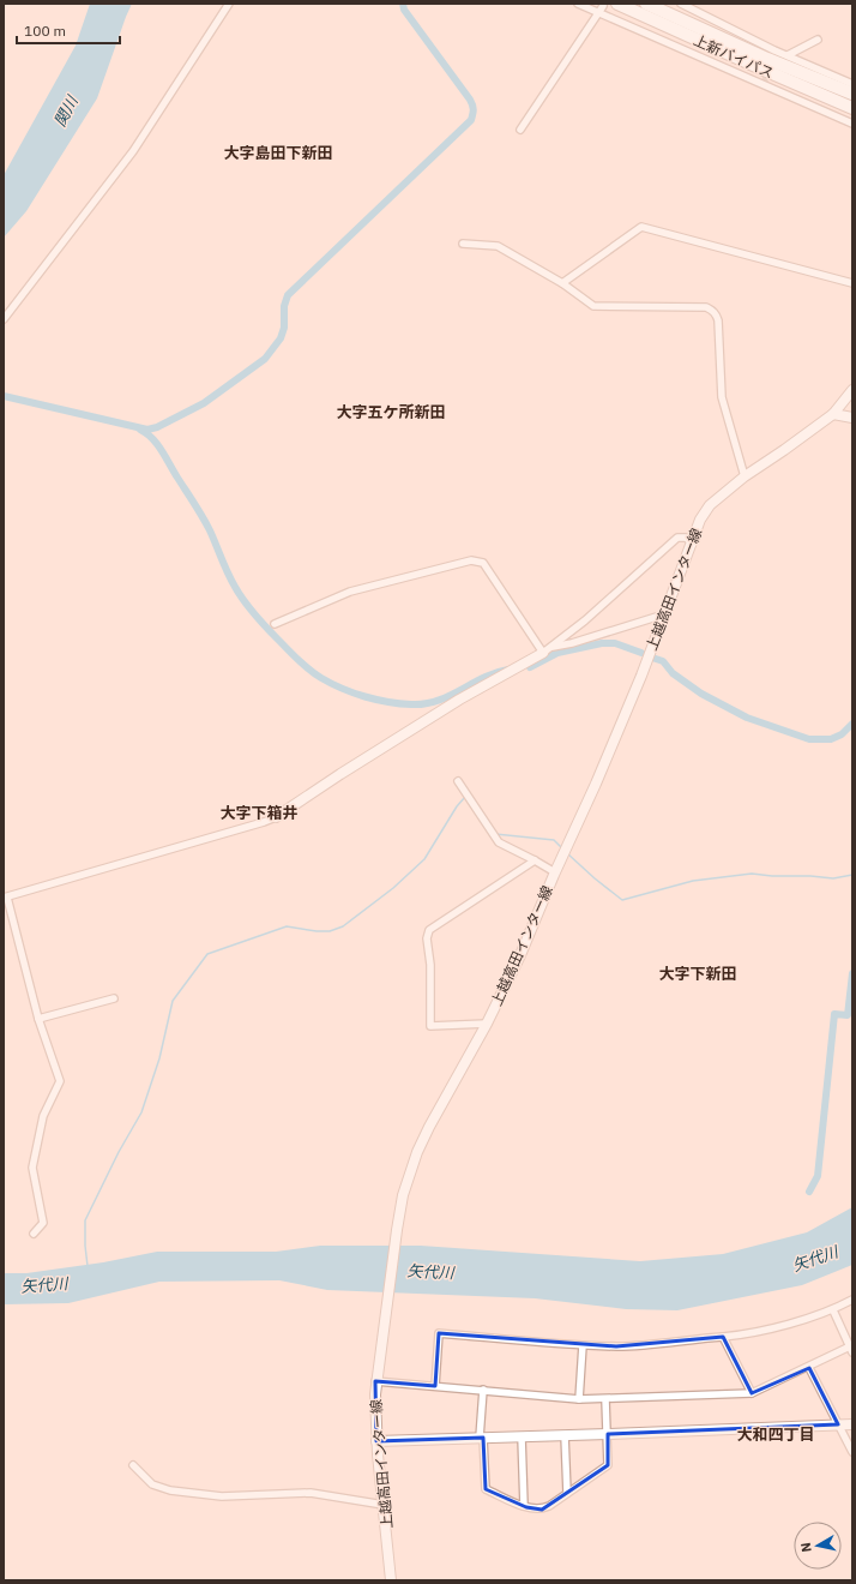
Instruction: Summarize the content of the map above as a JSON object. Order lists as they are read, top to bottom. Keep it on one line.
{"streets":{"highway":["上新バイパス"],"main road":["上越高田インター線"]},"districts":["大字島田下新田","大字五ケ所新田","大字下箱井","大字下新田","大和四丁目"],"water":["関川","矢代川"],"scale_bar":"100 m","north":"left"}
